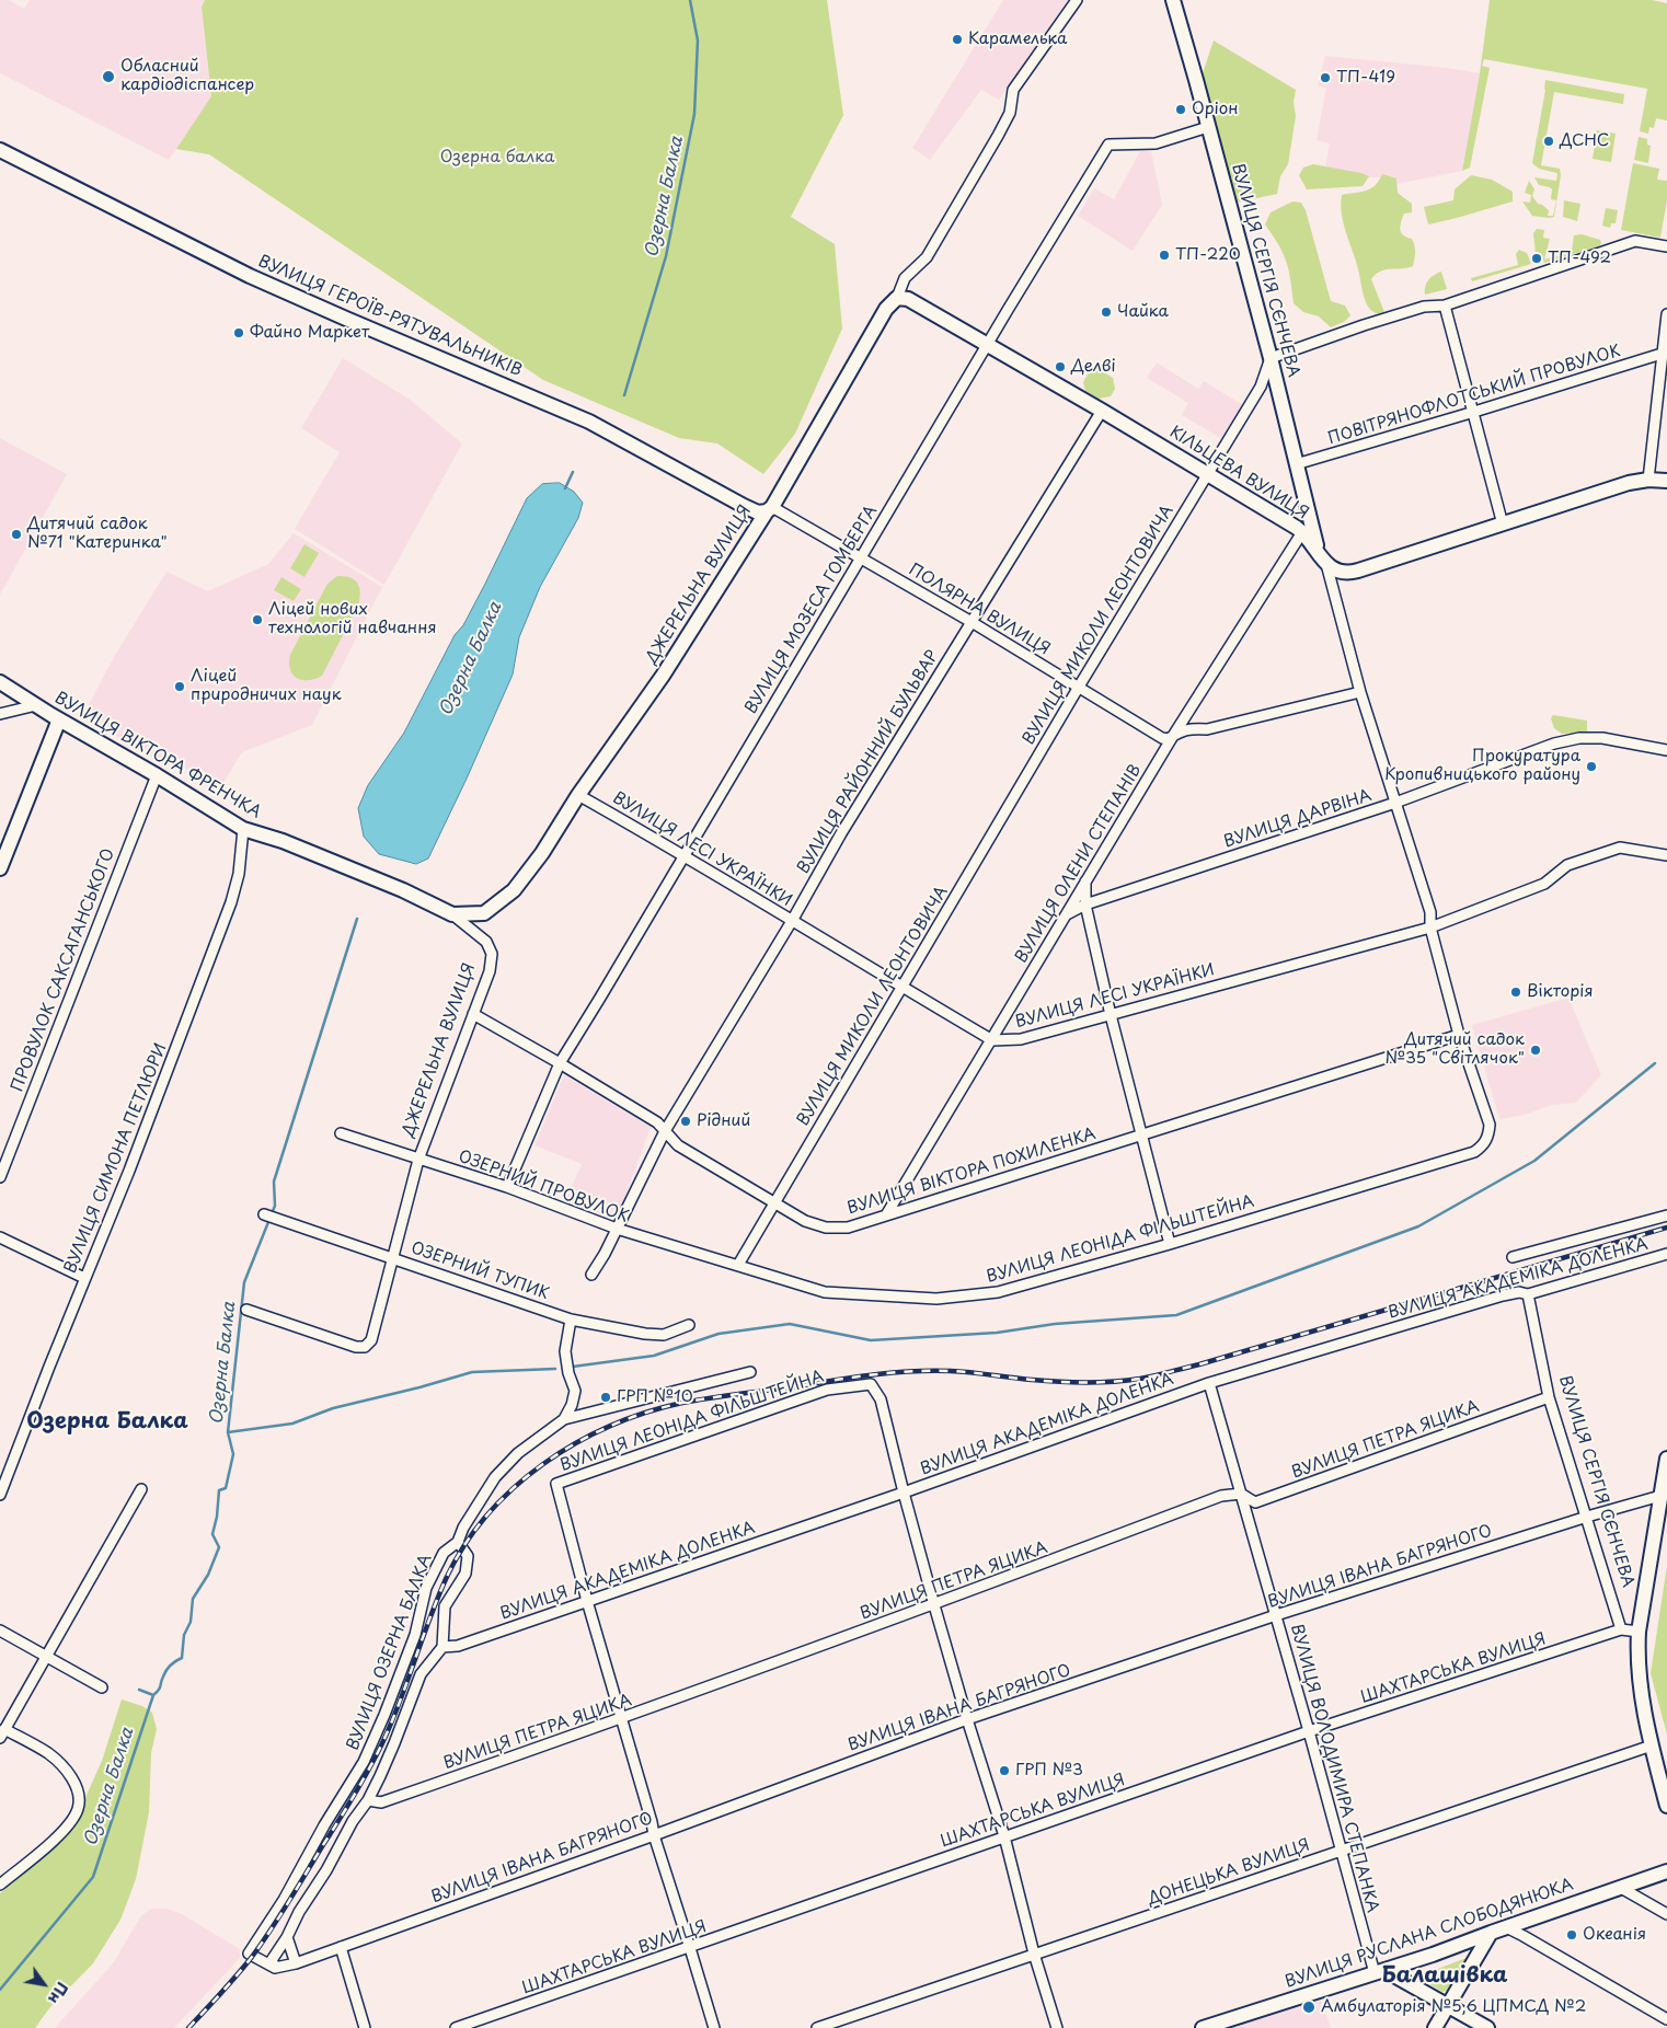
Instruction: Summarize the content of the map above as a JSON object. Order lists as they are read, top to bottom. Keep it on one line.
{"streets":{"main road":["ВУЛИЦЯ СЕРГІЯ СЄНЧЕВА","ВУЛИЦЯ ГЕРОЇВ-РЯТУВАЛЬНИКІВ","КІЛЬЦЕВА ВУЛИЦЯ","ДЖЕРЕЛЬНА ВУЛИЦЯ","ВУЛИЦЯ ВІКТОРА ФРЕНЧКА","ВУЛИЦЯ РУСЛАНА СЛОБОДЯНЮКА"],"street":["ПОВІТРЯНОФЛОТСЬКИЙ ПРОВУЛОК","ВУЛИЦЯ МОЗЕСА ГОМБЕРГА","ПОЛЯРНА ВУЛИЦЯ","ВУЛИЦЯ МИКОЛИ ЛЕОНТОВИЧА","ВУЛИЦЯ РАЙОННИЙ БУЛЬВАР","ВУЛИЦЯ ДАРВІНА","ВУЛИЦЯ ЛЕСІ УКРАЇНКИ","ВУЛИЦЯ ОЛЕНИ СТЕПАНІВ","ПРОВУЛОК САКСАГАНСЬКОГО","ВУЛИЦЯ СИМОНА ПЕТЛЮРИ","ВУЛИЦЯ ВІКТОРА ПОХИЛЕНКА","ОЗЕРНИЙ ПРОВУЛОК","ВУЛИЦЯ ЛЕОНІДА ФІЛЬШТЕЙНА","ОЗЕРНИЙ ТУПИК","ВУЛИЦЯ АКАДЕМІКА ДОЛЕНКА","ВУЛИЦЯ ПЕТРА ЯЦИКА","ВУЛИЦЯ ІВАНА БАГРЯНОГО","ВУЛИЦЯ ОЗЕРНА БАЛКА","ШАХТАРСЬКА ВУЛИЦЯ","ВУЛИЦЯ ВОЛОДИМИРА СТЕПАНКА","ДОНЕЦЬКА ВУЛИЦЯ"]},"crossings":[["ВУЛИЦЯ СЕРГІЯ СЄНЧЕВА","ПОВІТРЯНОФЛОТСЬКИЙ ПРОВУЛОК"],["ВУЛИЦЯ СЕРГІЯ СЄНЧЕВА","КІЛЬЦЕВА ВУЛИЦЯ"],["ВУЛИЦЯ СЕРГІЯ СЄНЧЕВА","ВУЛИЦЯ МОЗЕСА ГОМБЕРГА"],["ВУЛИЦЯ СЕРГІЯ СЄНЧЕВА","ВУЛИЦЯ МИКОЛИ ЛЕОНТОВИЧА"],["ВУЛИЦЯ СЕРГІЯ СЄНЧЕВА","ВУЛИЦЯ АКАДЕМІКА ДОЛЕНКА"],["ВУЛИЦЯ СЕРГІЯ СЄНЧЕВА","ВУЛИЦЯ ПЕТРА ЯЦИКА"],["ВУЛИЦЯ СЕРГІЯ СЄНЧЕВА","ВУЛИЦЯ ІВАНА БАГРЯНОГО"],["ВУЛИЦЯ СЕРГІЯ СЄНЧЕВА","ШАХТАРСЬКА ВУЛИЦЯ"],["ВУЛИЦЯ ГЕРОЇВ-РЯТУВАЛЬНИКІВ","ДЖЕРЕЛЬНА ВУЛИЦЯ"],["ВУЛИЦЯ ГЕРОЇВ-РЯТУВАЛЬНИКІВ","ПОЛЯРНА ВУЛИЦЯ"],["КІЛЬЦЕВА ВУЛИЦЯ","ДЖЕРЕЛЬНА ВУЛИЦЯ"],["КІЛЬЦЕВА ВУЛИЦЯ","ВУЛИЦЯ МОЗЕСА ГОМБЕРГА"],["КІЛЬЦЕВА ВУЛИЦЯ","ВУЛИЦЯ МИКОЛИ ЛЕОНТОВИЧА"],["КІЛЬЦЕВА ВУЛИЦЯ","ВУЛИЦЯ РАЙОННИЙ БУЛЬВАР"],["КІЛЬЦЕВА ВУЛИЦЯ","ВУЛИЦЯ ОЛЕНИ СТЕПАНІВ"],["ДЖЕРЕЛЬНА ВУЛИЦЯ","ПОЛЯРНА ВУЛИЦЯ"],["ДЖЕРЕЛЬНА ВУЛИЦЯ","ВУЛИЦЯ ВІКТОРА ФРЕНЧКА"],["ДЖЕРЕЛЬНА ВУЛИЦЯ","ВУЛИЦЯ ЛЕСІ УКРАЇНКИ"],["ДЖЕРЕЛЬНА ВУЛИЦЯ","ВУЛИЦЯ ВІКТОРА ПОХИЛЕНКА"],["ДЖЕРЕЛЬНА ВУЛИЦЯ","ОЗЕРНИЙ ПРОВУЛОК"],["ДЖЕРЕЛЬНА ВУЛИЦЯ","ОЗЕРНИЙ ТУПИК"],["ВУЛИЦЯ МОЗЕСА ГОМБЕРГА","ПОЛЯРНА ВУЛИЦЯ"],["ВУЛИЦЯ МОЗЕСА ГОМБЕРГА","ВУЛИЦЯ ЛЕСІ УКРАЇНКИ"],["ВУЛИЦЯ МОЗЕСА ГОМБЕРГА","ВУЛИЦЯ ВІКТОРА ПОХИЛЕНКА"],["ВУЛИЦЯ МОЗЕСА ГОМБЕРГА","ОЗЕРНИЙ ПРОВУЛОК"],["ПОЛЯРНА ВУЛИЦЯ","ВУЛИЦЯ МИКОЛИ ЛЕОНТОВИЧА"],["ПОЛЯРНА ВУЛИЦЯ","ВУЛИЦЯ РАЙОННИЙ БУЛЬВАР"],["ПОЛЯРНА ВУЛИЦЯ","ВУЛИЦЯ ОЛЕНИ СТЕПАНІВ"],["ВУЛИЦЯ МИКОЛИ ЛЕОНТОВИЧА","ВУЛИЦЯ ЛЕСІ УКРАЇНКИ"],["ВУЛИЦЯ МИКОЛИ ЛЕОНТОВИЧА","ВУЛИЦЯ ВІКТОРА ПОХИЛЕНКА"],["ВУЛИЦЯ МИКОЛИ ЛЕОНТОВИЧА","ОЗЕРНИЙ ПРОВУЛОК"],["ВУЛИЦЯ МИКОЛИ ЛЕОНТОВИЧА","ВУЛИЦЯ ЛЕОНІДА ФІЛЬШТЕЙНА"],["ВУЛИЦЯ ВІКТОРА ФРЕНЧКА","ПРОВУЛОК САКСАГАНСЬКОГО"],["ВУЛИЦЯ ВІКТОРА ФРЕНЧКА","ВУЛИЦЯ СИМОНА ПЕТЛЮРИ"],["ВУЛИЦЯ РАЙОННИЙ БУЛЬВАР","ВУЛИЦЯ ЛЕСІ УКРАЇНКИ"],["ВУЛИЦЯ РАЙОННИЙ БУЛЬВАР","ВУЛИЦЯ ВІКТОРА ПОХИЛЕНКА"],["ВУЛИЦЯ ДАРВІНА","ВУЛИЦЯ ОЛЕНИ СТЕПАНІВ"],["ВУЛИЦЯ ЛЕСІ УКРАЇНКИ","ВУЛИЦЯ ОЛЕНИ СТЕПАНІВ"],["ВУЛИЦЯ ОЛЕНИ СТЕПАНІВ","ВУЛИЦЯ ВІКТОРА ПОХИЛЕНКА"],["ВУЛИЦЯ ВІКТОРА ПОХИЛЕНКА","ВУЛИЦЯ ЛЕОНІДА ФІЛЬШТЕЙНА"],["ОЗЕРНИЙ ПРОВУЛОК","ВУЛИЦЯ ЛЕОНІДА ФІЛЬШТЕЙНА"],["ВУЛИЦЯ ЛЕОНІДА ФІЛЬШТЕЙНА","ВУЛИЦЯ АКАДЕМІКА ДОЛЕНКА"],["ВУЛИЦЯ ЛЕОНІДА ФІЛЬШТЕЙНА","ВУЛИЦЯ ОЗЕРНА БАЛКА"],["ВУЛИЦЯ АКАДЕМІКА ДОЛЕНКА","ВУЛИЦЯ ВОЛОДИМИРА СТЕПАНКА"],["ВУЛИЦЯ ПЕТРА ЯЦИКА","ВУЛИЦЯ ВОЛОДИМИРА СТЕПАНКА"],["ВУЛИЦЯ ІВАНА БАГРЯНОГО","ВУЛИЦЯ ОЗЕРНА БАЛКА"],["ВУЛИЦЯ ІВАНА БАГРЯНОГО","ВУЛИЦЯ ВОЛОДИМИРА СТЕПАНКА"],["ШАХТАРСЬКА ВУЛИЦЯ","ВУЛИЦЯ ВОЛОДИМИРА СТЕПАНКА"],["ВУЛИЦЯ ВОЛОДИМИРА СТЕПАНКА","ДОНЕЦЬКА ВУЛИЦЯ"],["ВУЛИЦЯ ВОЛОДИМИРА СТЕПАНКА","ВУЛИЦЯ РУСЛАНА СЛОБОДЯНЮКА"]],"districts":["Озерна Балка","Балашівка"],"water":["Озерна Балка"],"parks":["Озерна балка"],"places":["Карамелька","Обласний кардіодіспансер","ТП-419","Оріон","ДСНС","ТП-220","ТП-492","Чайка","Файно Маркет","Делві","Дитячий садок №71 \"Катеринка\"","Ліцей нових технологій навчання","Ліцей природничих наук","Прокуратура Кропивницького району","Вікторія","Дитячий садок №35 \"Світлячок\"","Рідний","ГРП №10","ГРП №3","Океанія","Амбулаторія №5,6 ЦПМСД №2"],"north":"bottom right"}
